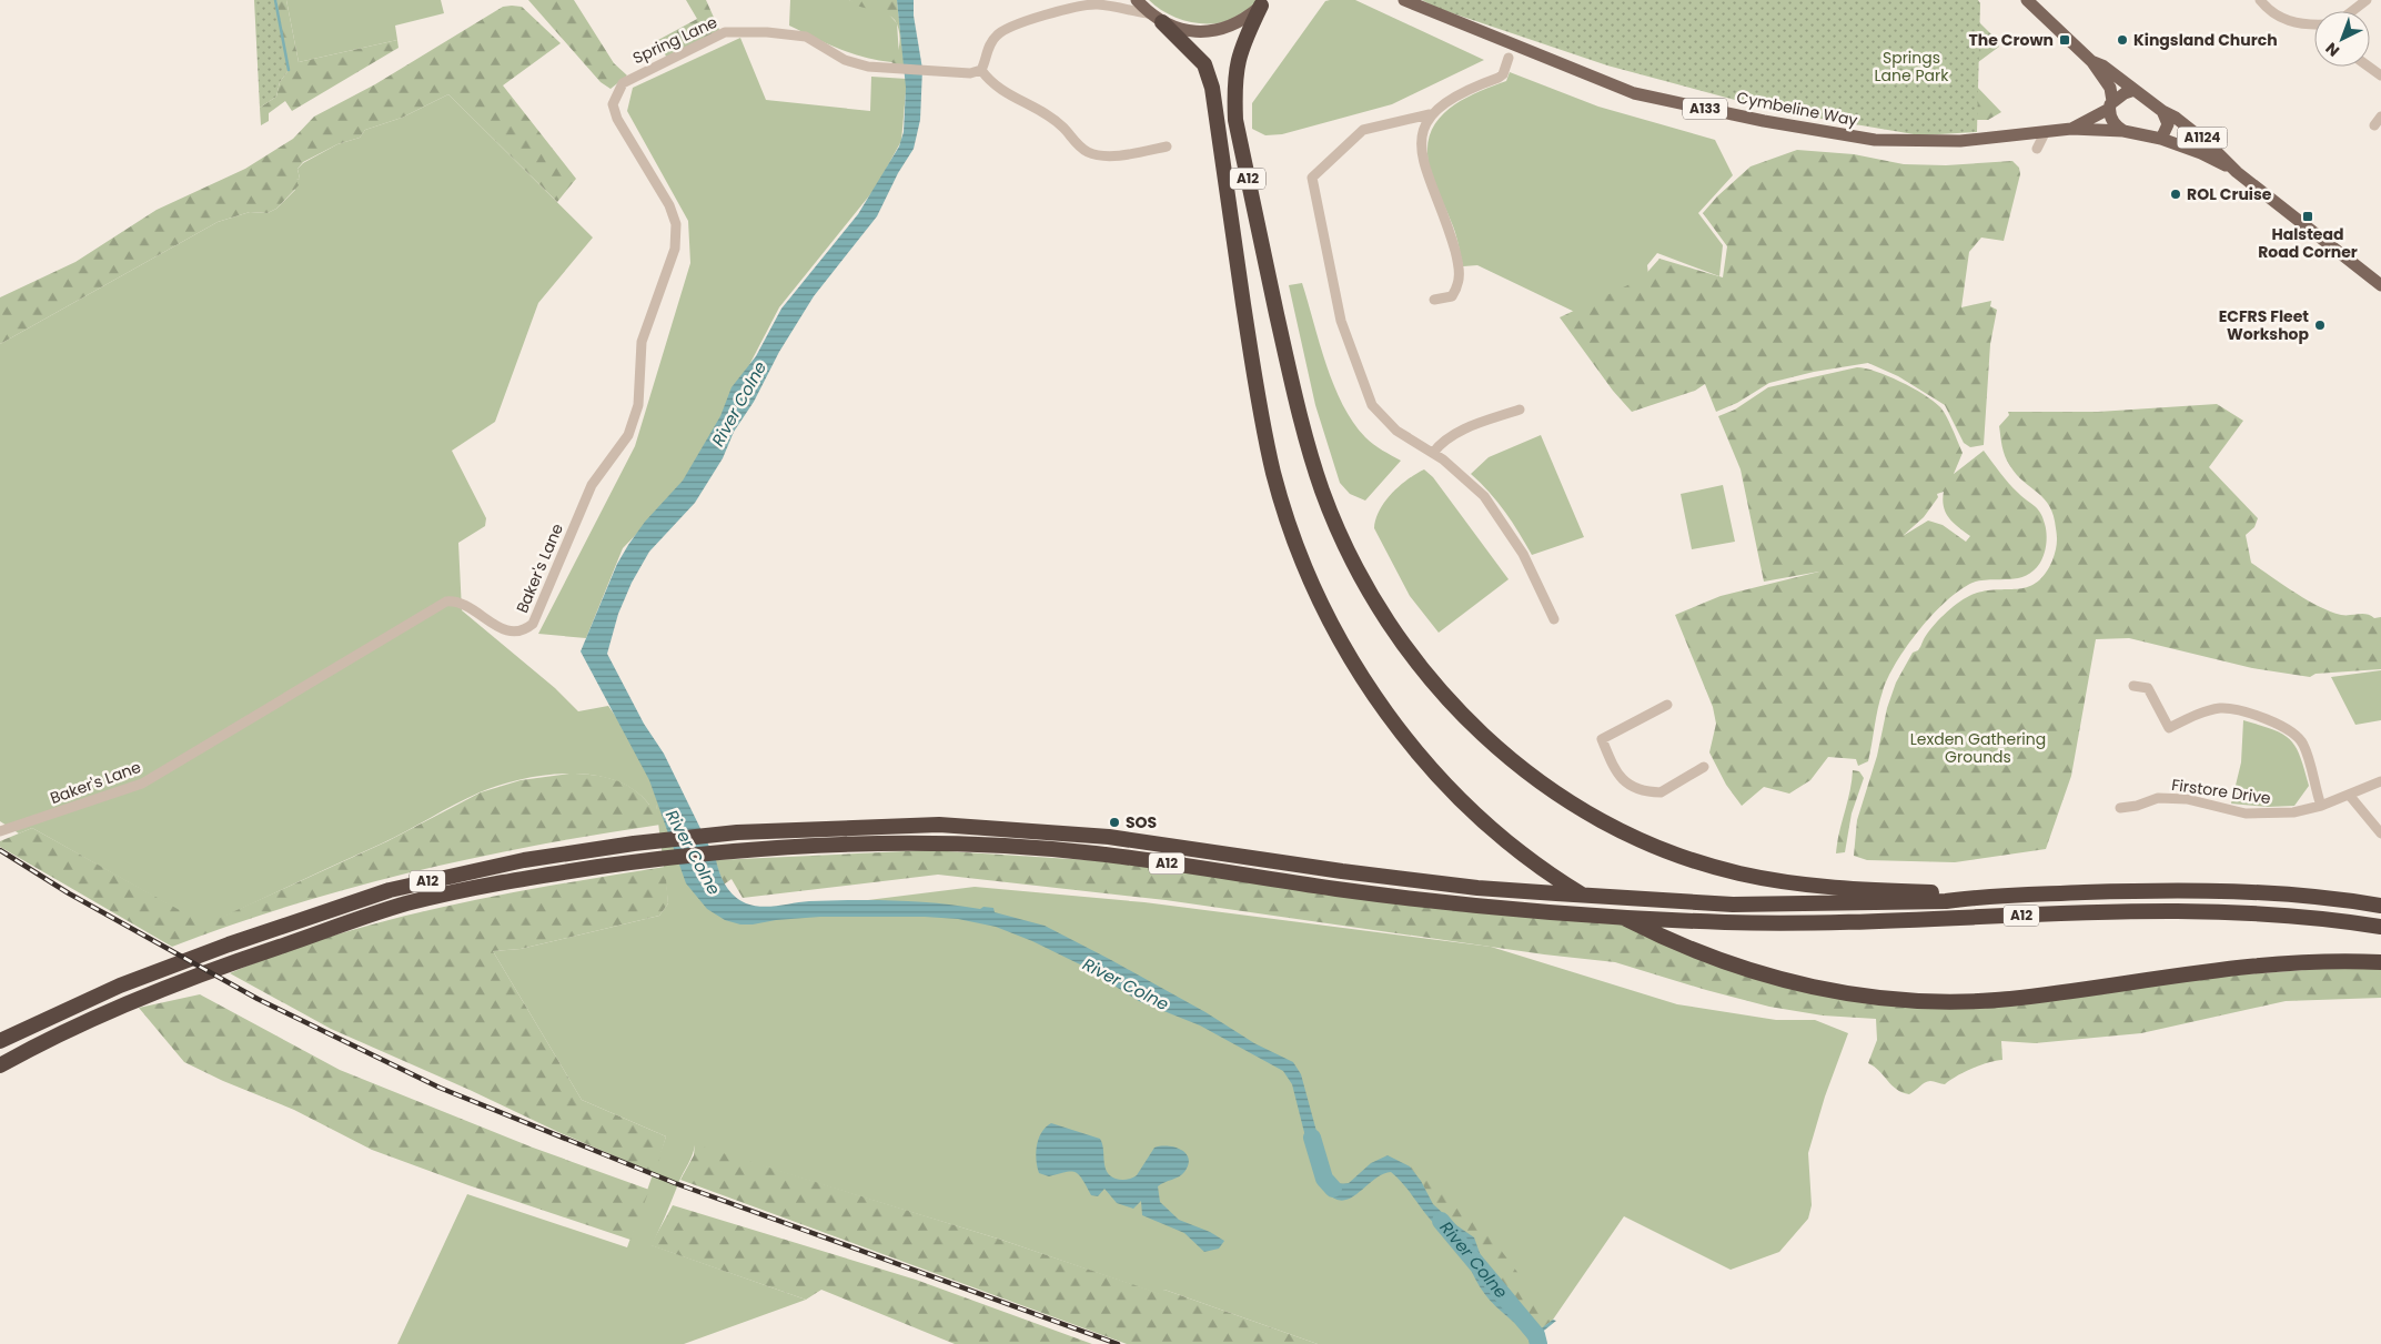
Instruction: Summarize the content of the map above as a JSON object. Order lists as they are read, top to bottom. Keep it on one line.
{"streets":{"highway":["A12"],"main road":["A133","Cymbeline Way","A1124"],"street":["Spring Lane","Baker's Lane","Firstore Drive"]},"crossings":[["Spring Lane","Baker's Lane"],["Cymbeline Way","A1124"]],"water":["River Colne"],"parks":["Springs Lane Park","Lexden Gathering Grounds"],"places":{"transit":["The Crown","Halstead Road Corner"],"other":["Kingsland Church","ROL Cruise","ECFRS Fleet Workshop","SOS"]},"north":"bottom left"}
